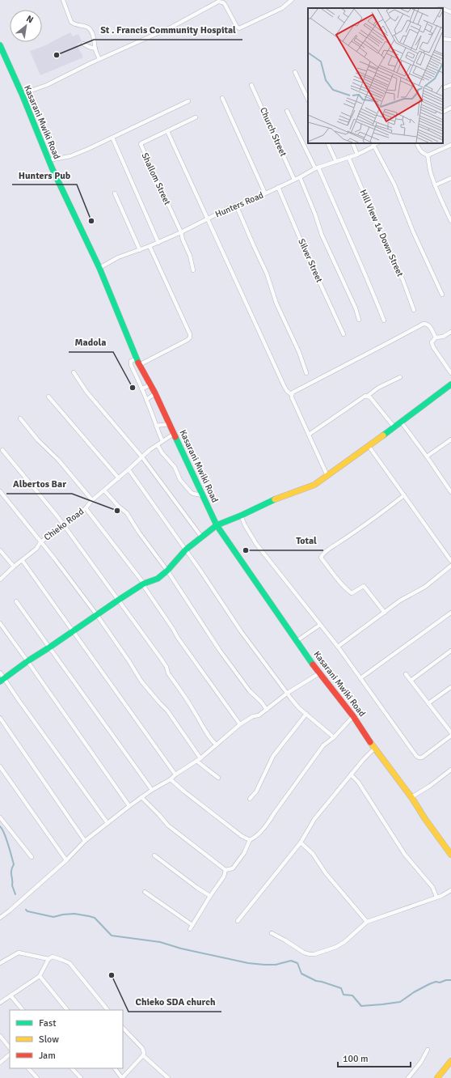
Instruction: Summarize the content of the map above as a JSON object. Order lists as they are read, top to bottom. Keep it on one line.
{"streets":{"main road":["Kasarani Mwiki Road"],"street":["Church Street","Shallom Street","Hunters Road","Hill View 14 Down Street","Silver Street","Chieko Road"]},"crossings":[["Kasarani Mwiki Road","Hunters Road"],["Kasarani Mwiki Road","Chieko Road"],["Church Street","Hunters Road"],["Shallom Street","Hunters Road"],["Hunters Road","Hill View 14 Down Street"],["Hunters Road","Silver Street"]],"places":["St . Francis Community Hospital","Hunters Pub","Madola","Albertos Bar","Total","Chieko SDA church"],"legend":["Fast","Slow","Jam"],"scale_bar":"100 m","north":"top right"}
